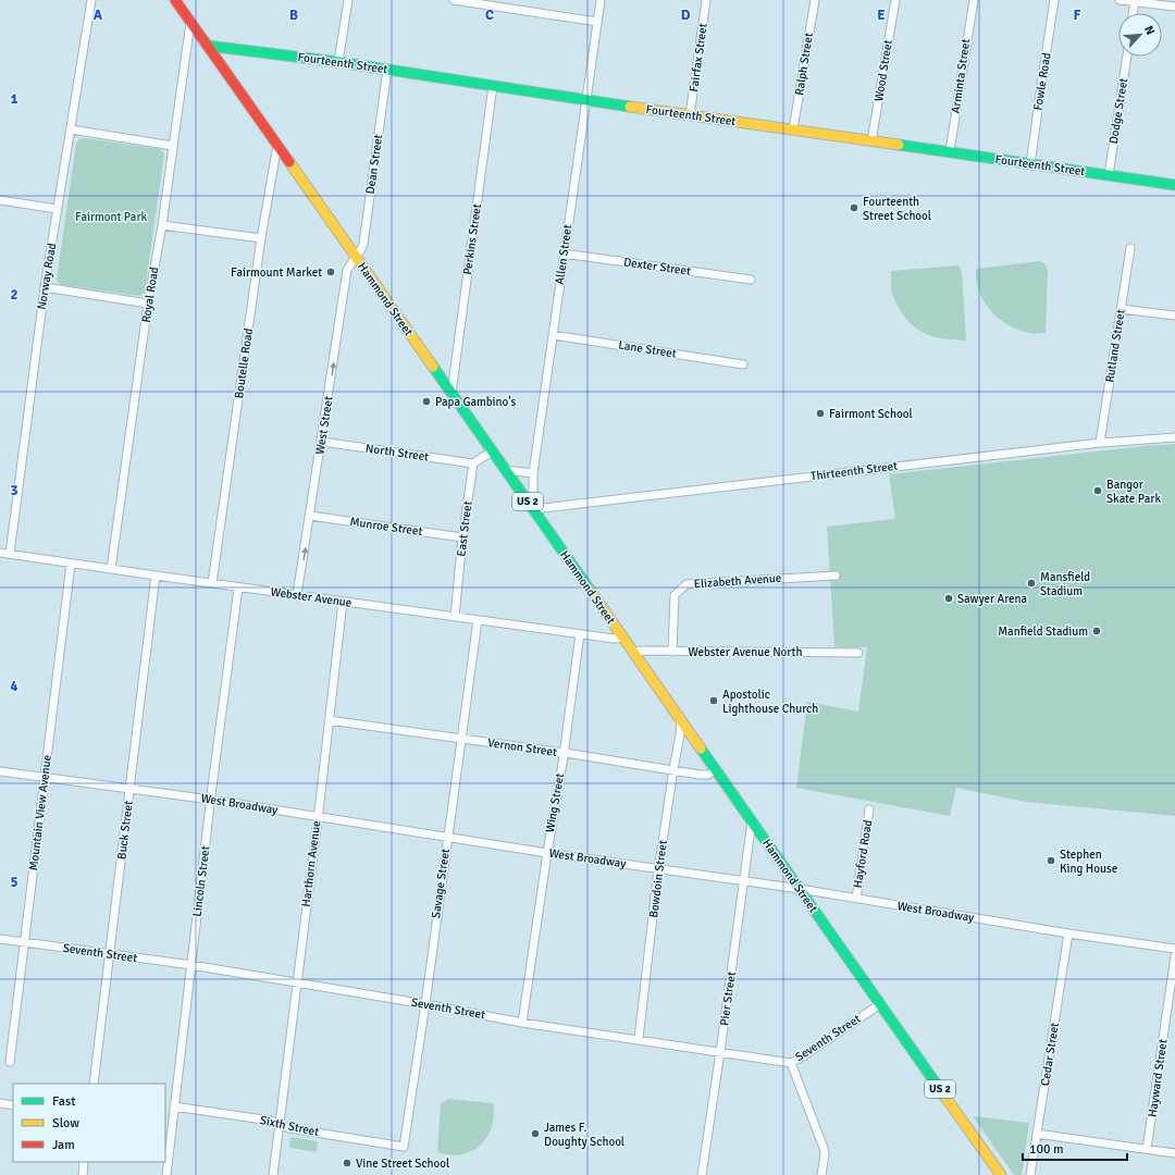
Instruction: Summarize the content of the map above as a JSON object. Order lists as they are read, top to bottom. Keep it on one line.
{"streets":{"main road":["Fourteenth Street","Hammond Street","US 2"],"street":["Fairfax Street","Ralph Street","Wood Street","Arminta Street","Fowle Road","Dodge Street","Dean Street","Perkins Street","Allen Street","Dexter Street","Norway Road","Royal Road","Rutland Street","Lane Street","Boutelle Road","West Street","North Street","Thirteenth Street","Munroe Street","East Street","Elizabeth Avenue","Webster Avenue","Webster Avenue North","Vernon Street","Wing Street","West Broadway","Mountain View Avenue","Buck Street","Hayford Road","Harthorn Avenue","Bowdoin Street","Lincoln Street","Savage Street","Seventh Street","Pier Street","Cedar Street","Hayward Street","Sixth Street"]},"crossings":[["Fairfax Street","Fourteenth Street"],["Fourteenth Street","Ralph Street"],["Fourteenth Street","Wood Street"],["Fourteenth Street","Arminta Street"],["Fourteenth Street","Fowle Road"],["Fourteenth Street","Dodge Street"],["Fourteenth Street","Dean Street"],["Fourteenth Street","Perkins Street"],["Fourteenth Street","Allen Street"],["Fourteenth Street","Hammond Street"],["Dean Street","Hammond Street"],["Dean Street","West Street"],["Perkins Street","Hammond Street"],["Allen Street","Dexter Street"],["Allen Street","Hammond Street"],["Allen Street","Lane Street"],["Allen Street","Thirteenth Street"],["Norway Road","Webster Avenue"],["Royal Road","Hammond Street"],["Royal Road","Webster Avenue"],["Hammond Street","Boutelle Road"],["Hammond Street","West Street"],["Hammond Street","Thirteenth Street"],["Hammond Street","Webster Avenue"],["Hammond Street","Webster Avenue North"],["Hammond Street","Vernon Street"],["Hammond Street","West Broadway"],["Hammond Street","Bowdoin Street"],["Hammond Street","Seventh Street"],["Hammond Street","Pier Street"],["Rutland Street","Thirteenth Street"],["Boutelle Road","Webster Avenue"],["West Street","North Street"],["West Street","Munroe Street"],["West Street","Webster Avenue"],["North Street","East Street"],["Munroe Street","East Street"],["East Street","Webster Avenue"],["Elizabeth Avenue","Webster Avenue North"],["Webster Avenue","Wing Street"],["Webster Avenue","Mountain View Avenue"],["Webster Avenue","Buck Street"],["Webster Avenue","Harthorn Avenue"],["Webster Avenue","Lincoln Street"],["Webster Avenue","Savage Street"],["Vernon Street","Wing Street"],["Vernon Street","Harthorn Avenue"],["Vernon Street","Bowdoin Street"],["Vernon Street","Savage Street"],["Wing Street","West Broadway"],["Wing Street","Seventh Street"],["West Broadway","Mountain View Avenue"],["West Broadway","Buck Street"],["West Broadway","Hayford Road"],["West Broadway","Harthorn Avenue"],["West Broadway","Bowdoin Street"],["West Broadway","Lincoln Street"],["West Broadway","Savage Street"],["West Broadway","Pier Street"],["West Broadway","Cedar Street"],["Mountain View Avenue","Seventh Street"],["Buck Street","Seventh Street"],["Harthorn Avenue","Seventh Street"],["Harthorn Avenue","Sixth Street"],["Bowdoin Street","Seventh Street"],["Lincoln Street","Seventh Street"],["Lincoln Street","Sixth Street"],["Savage Street","Seventh Street"],["Savage Street","Sixth Street"],["Seventh Street","Pier Street"]],"one_way":["West Street"],"parks":["Fairmont Park"],"places":["Fourteenth Street School","Fairmount Market","Papa Gambino's","Fairmont School","Bangor Skate Park","Mansfield Stadium","Sawyer Arena","Manfield Stadium","Apostolic Lighthouse Church","Stephen King House","James F. Doughty School","Vine Street School"],"legend":["Fast","Slow","Jam"],"scale_bar":"100 m","north":"top right","grid":{"columns":["A","B","C","D","E","F"],"rows":["1","2","3","4","5"]}}
